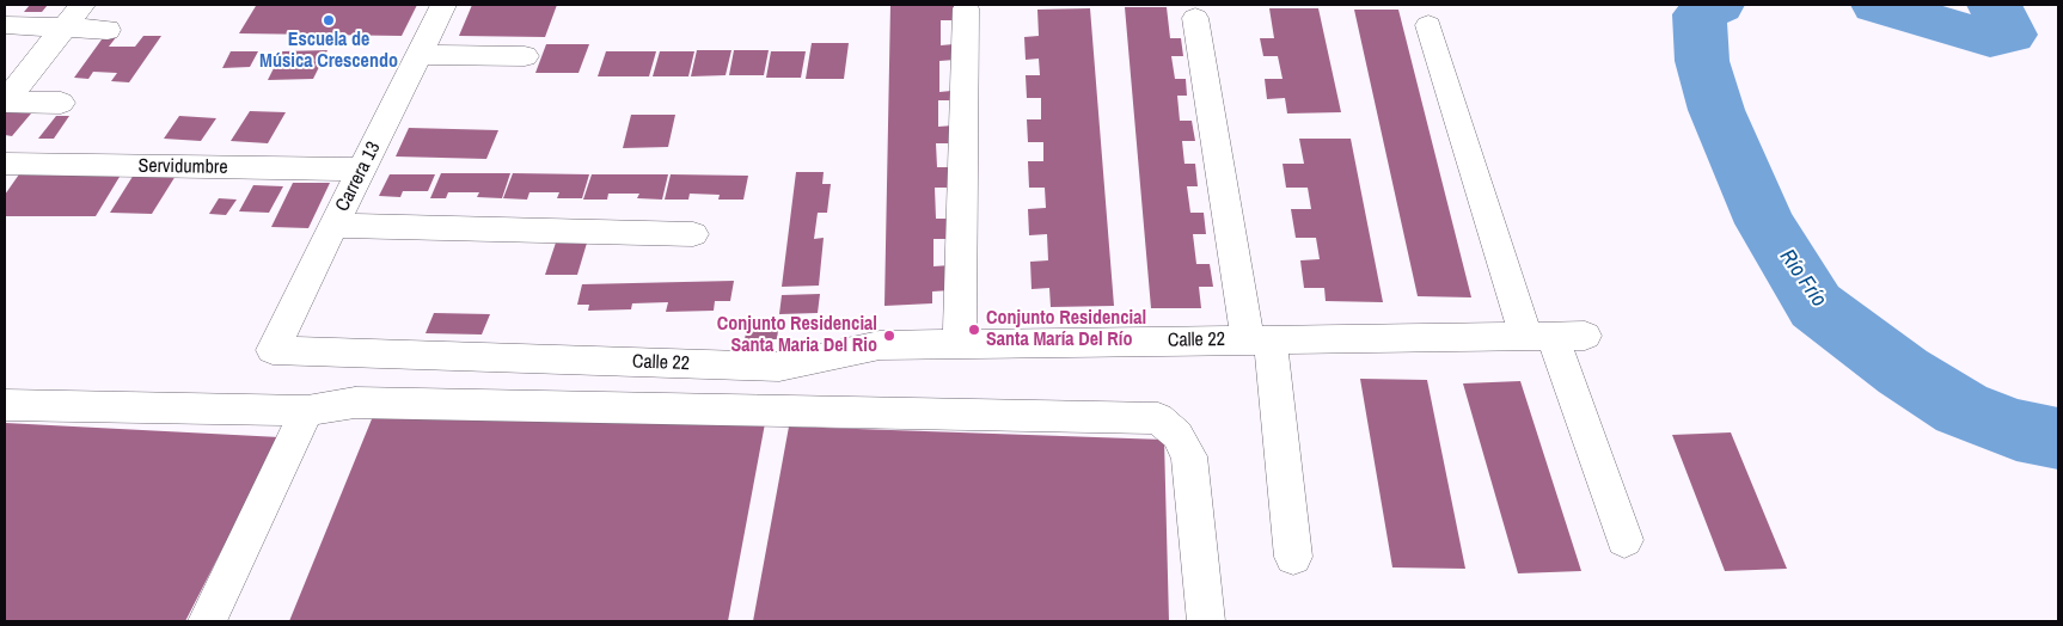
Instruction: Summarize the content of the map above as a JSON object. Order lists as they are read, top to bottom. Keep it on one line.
{"streets":{"street":["Servidumbre","Carrera 13","Calle 22"]},"crossings":[["Servidumbre","Carrera 13"],["Carrera 13","Calle 22"]],"water":["Río Frío"],"places":["Escuela de Música Crescendo","Conjunto Residencial Santa María Del Río","Conjunto Residencial Santa Maria Del Rio"]}
